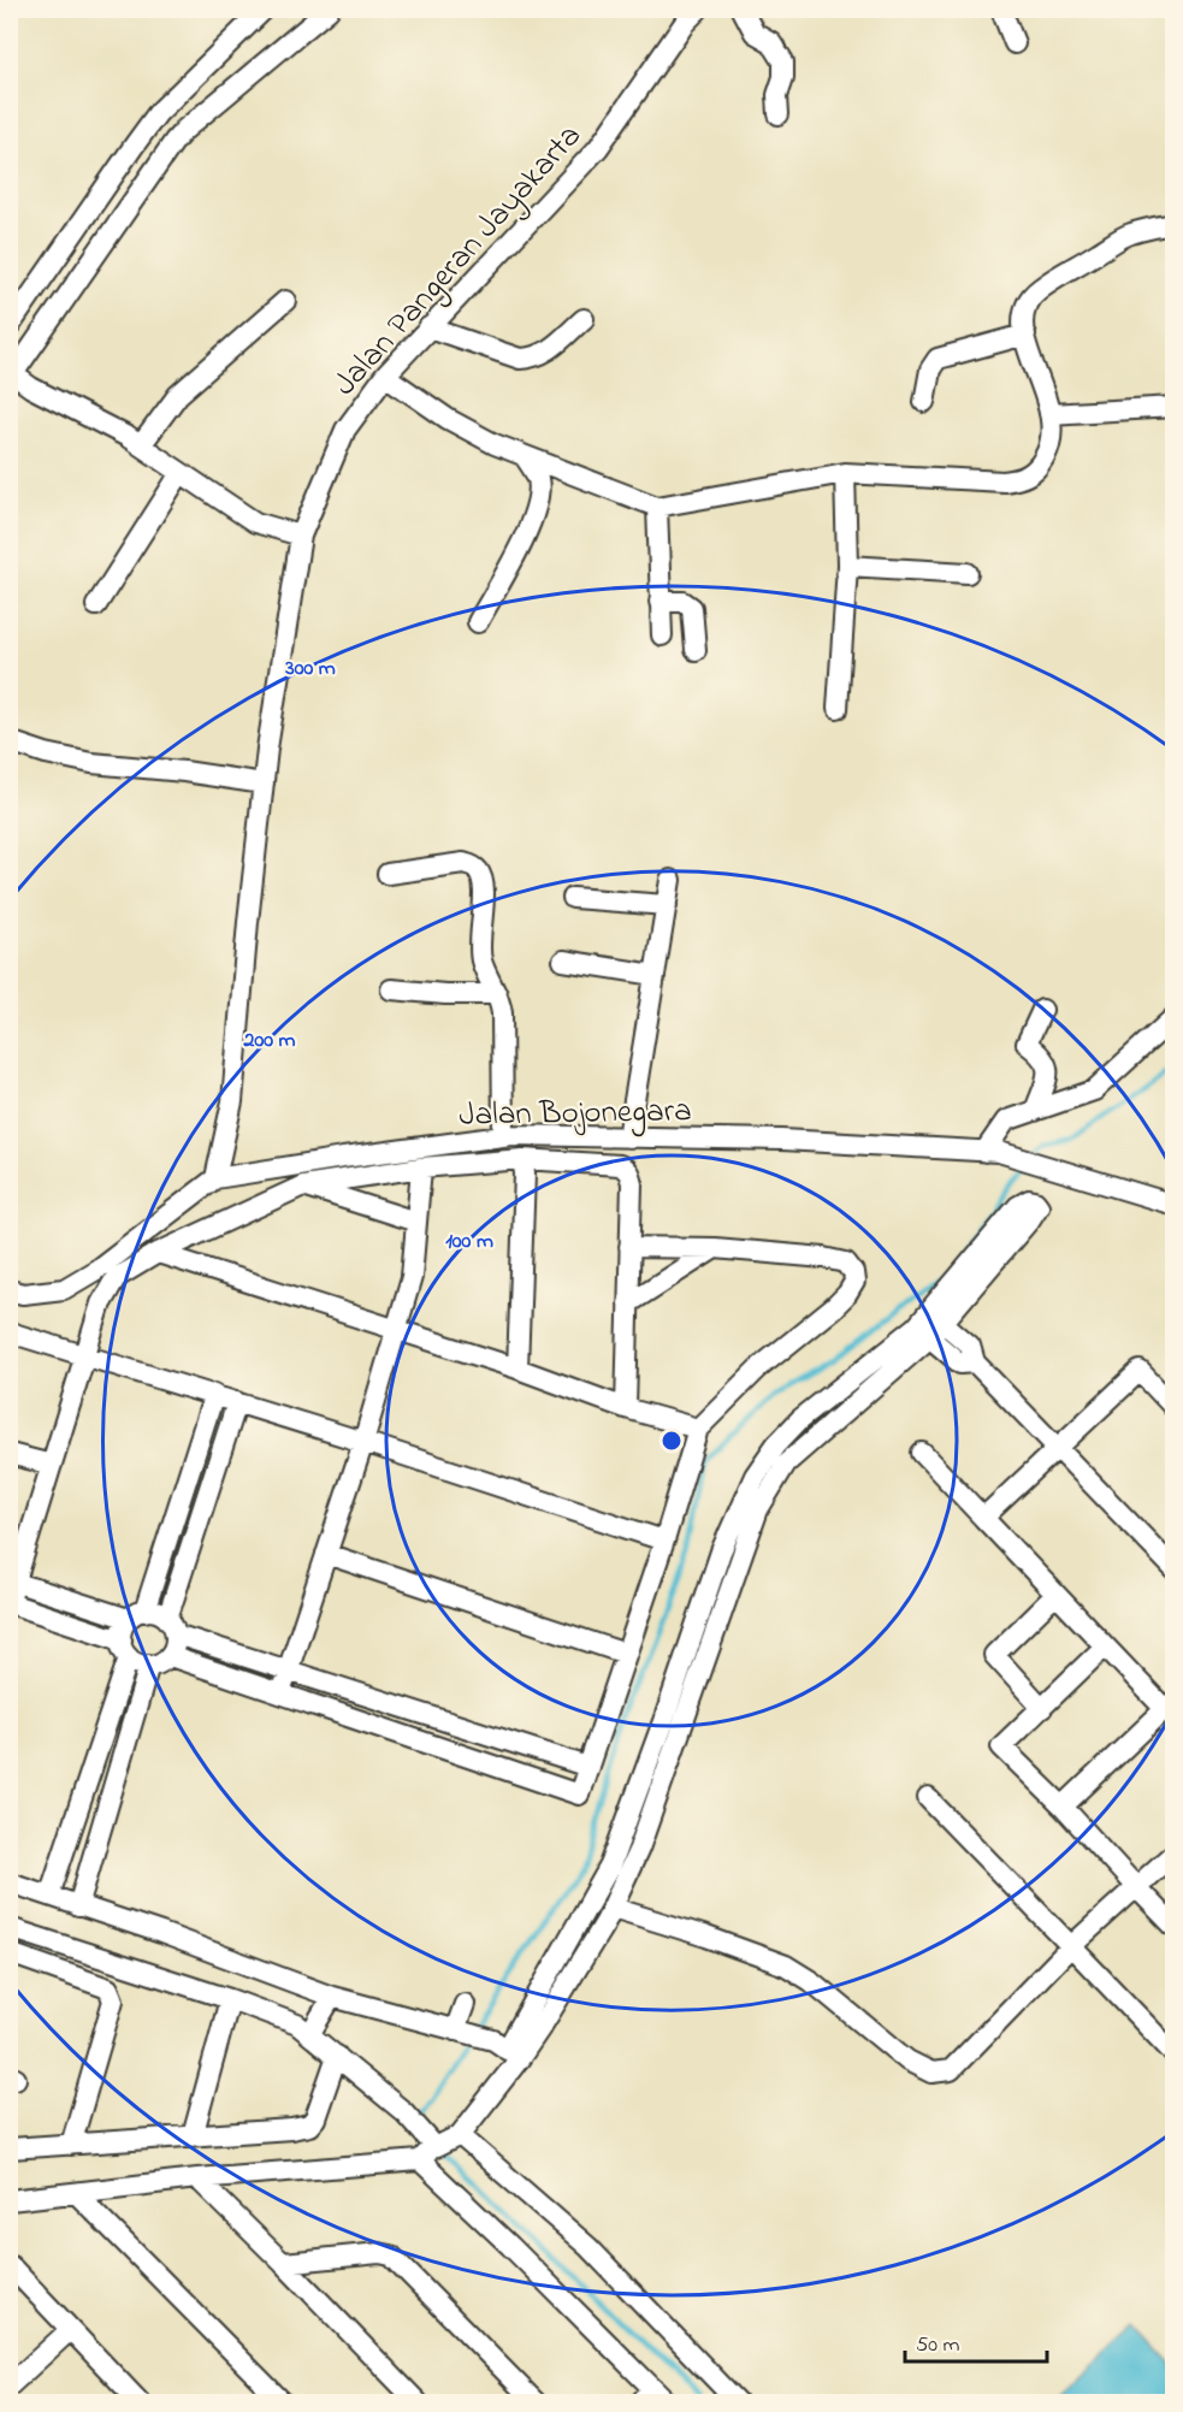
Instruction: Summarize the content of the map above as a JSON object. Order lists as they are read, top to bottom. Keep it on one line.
{"streets":{"street":["Jalan Pangeran Jayakarta","Jalan Bojonegara"]},"crossings":[["Jalan Pangeran Jayakarta","Jalan Bojonegara"]],"scale_bar":"50 m","rings":["300 m","200 m","100 m"]}
